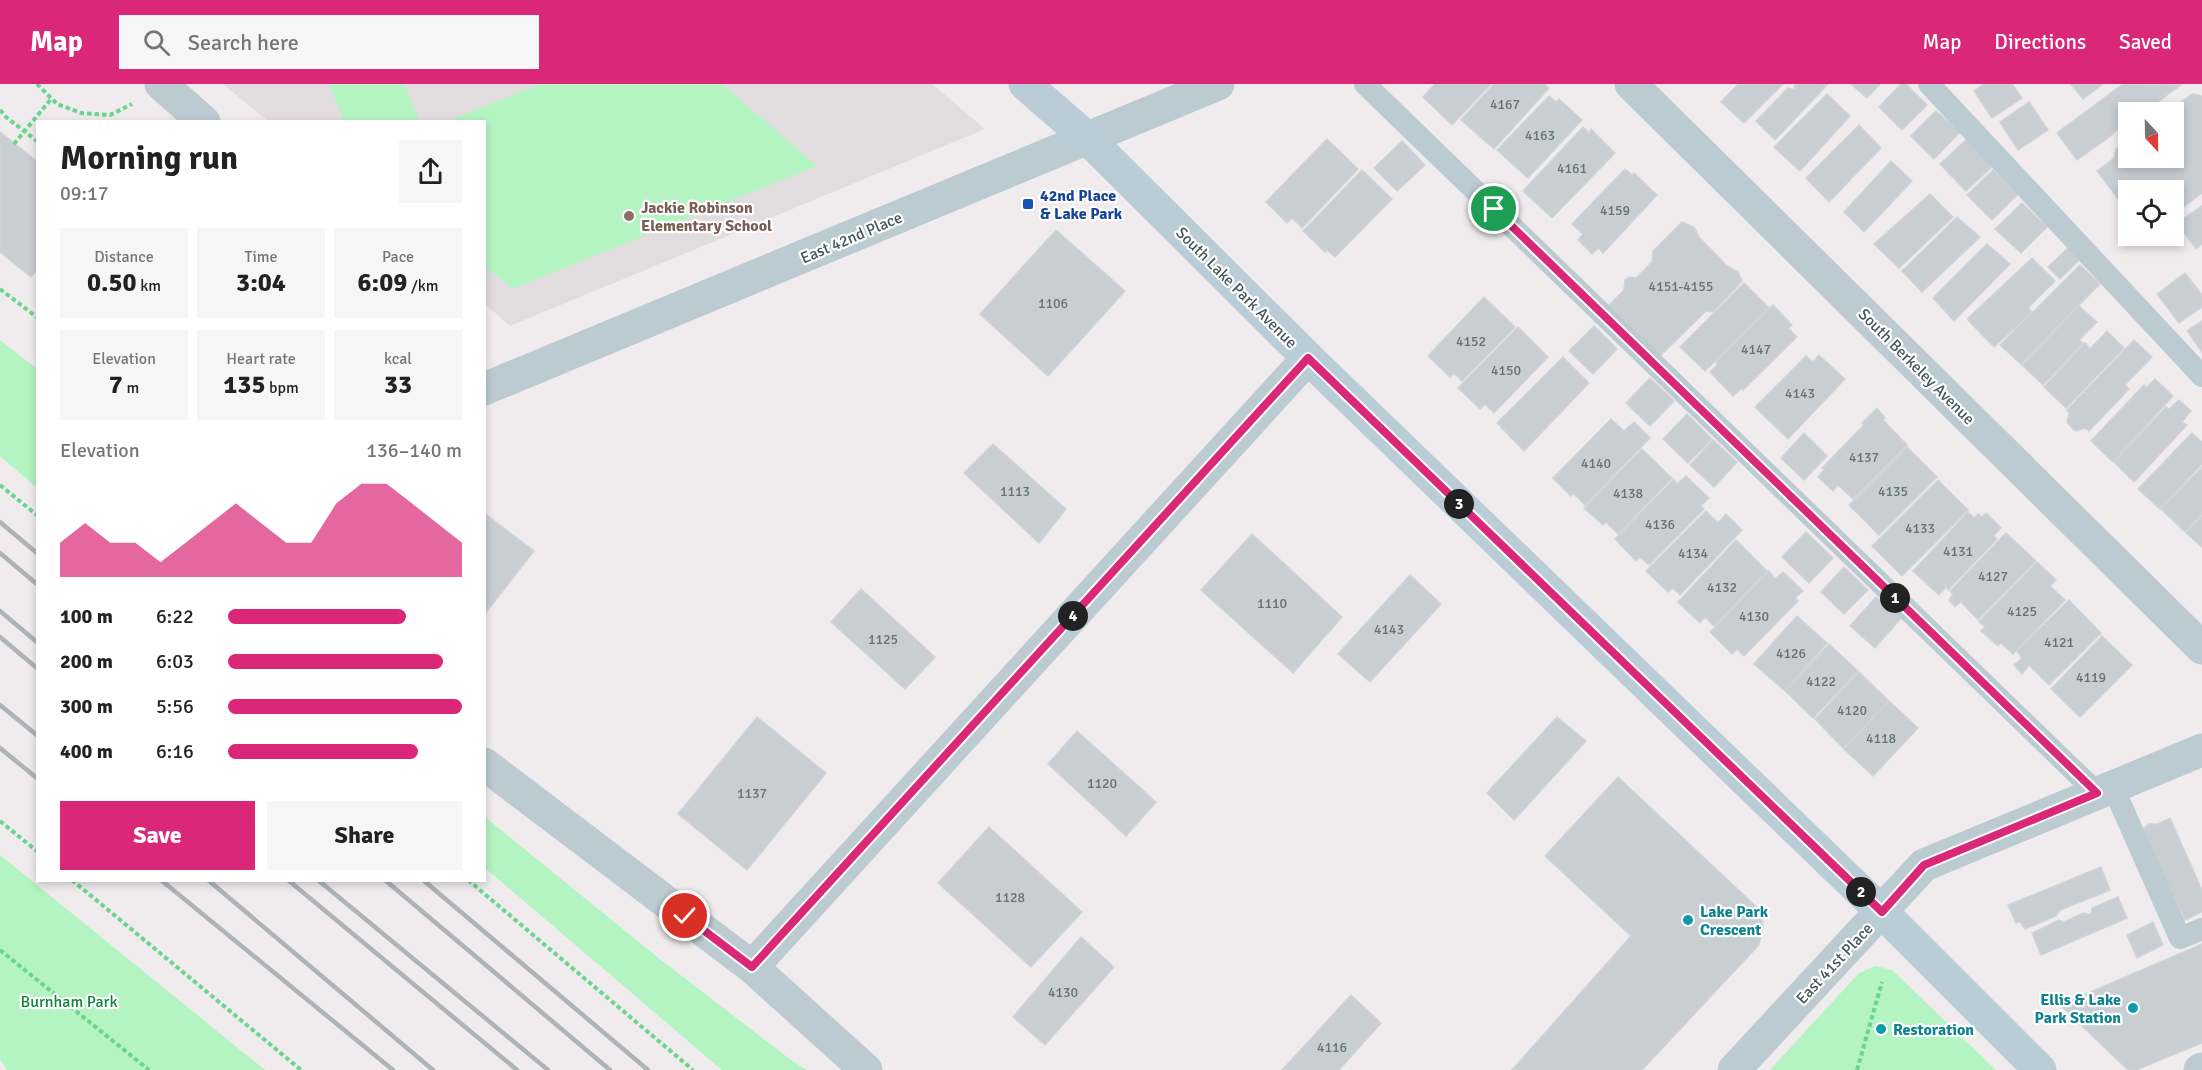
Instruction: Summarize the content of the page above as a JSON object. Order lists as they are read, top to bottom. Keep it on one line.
{"streets":{"street":["East 42nd Place","South Lake Park Avenue","South Berkeley Avenue","East 41st Place"]},"crossings":[["East 42nd Place","South Lake Park Avenue"],["South Lake Park Avenue","East 41st Place"]],"parks":["Burnham Park"],"places":{"transit":["42nd Place & Lake Park"],"other":["Jackie Robinson Elementary School","Lake Park Crescent","Ellis & Lake Park Station","Restoration"]},"house_numbers":["4167","4163","4161","4159","4151-4155","1106","4152","4147","4150","4143","4137","4140","1113","4135","4138","4136","4133","4131","4134","4127","4132","1110","4125","4130","4143","1125","4121","4126","4119","4122","4120","4118","1120","1137","1128","4130","4116"],"north":"bottom","page":{"header":"Map","search":"Search here","nav":["Map","Directions","Saved"],"heading":["Morning run","09:17"],"stats":[["Distance","0.50 km"],["Time","3:04"],["Pace","6:09 /km"],["Elevation","7 m"],["Heart rate","135 bpm"],["kcal","33"]],"chart":["Elevation","136–140 m"],"pins":["3","1","4","2"],"list":[{"name":"100 m","note":"6:22"},{"name":"200 m","note":"6:03"},{"name":"300 m","note":"5:56"},{"name":"400 m","note":"6:16"}],"buttons":["Save","Share"]}}
